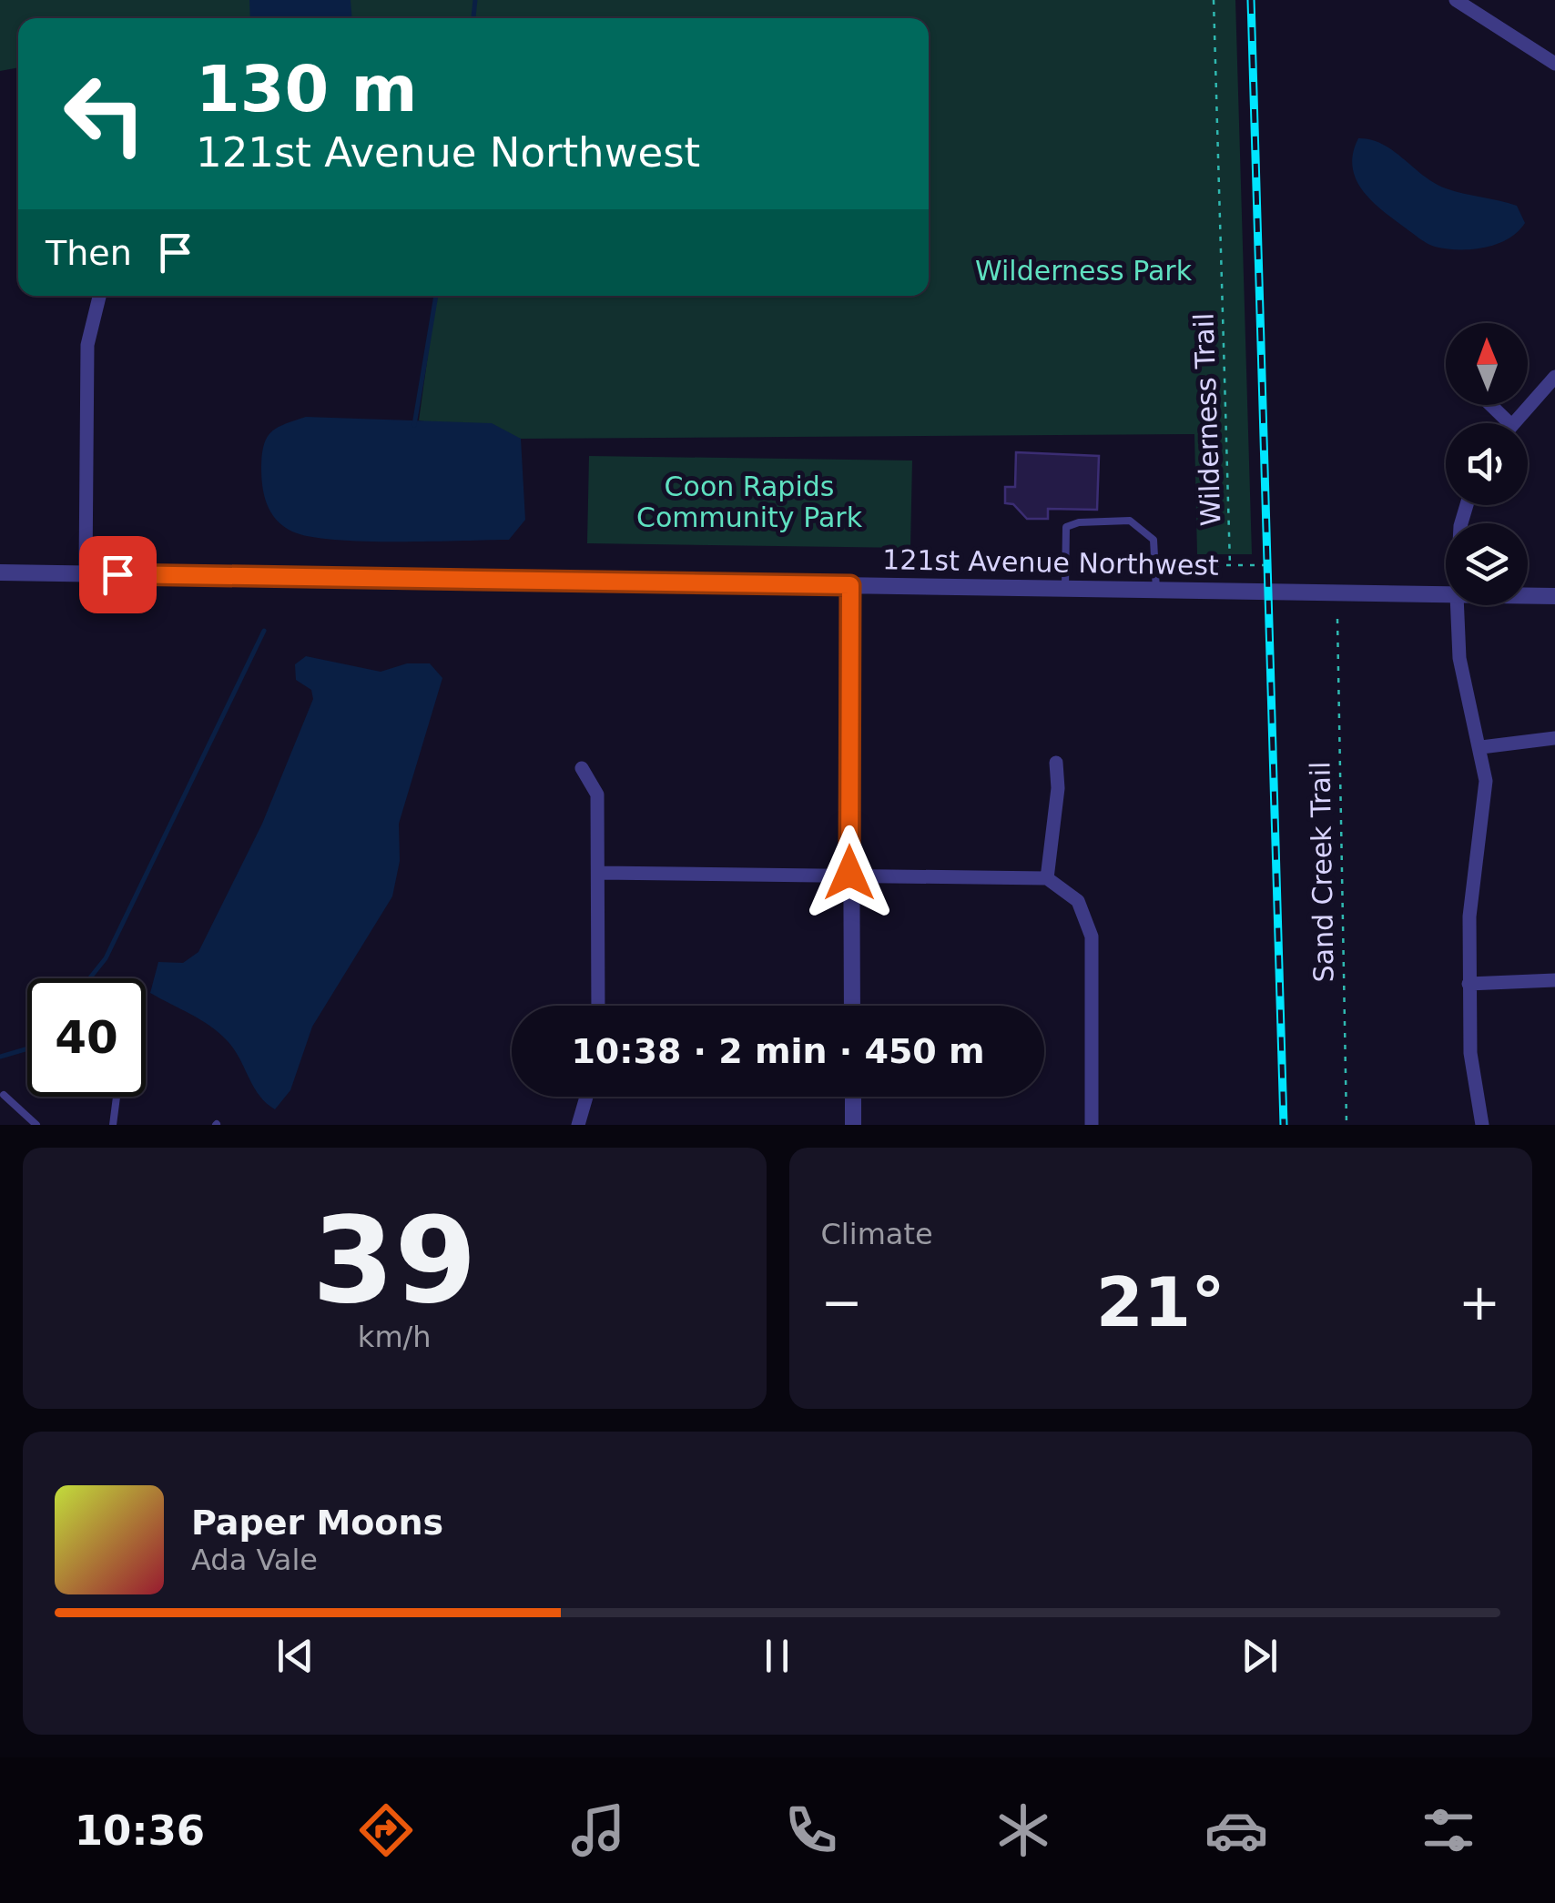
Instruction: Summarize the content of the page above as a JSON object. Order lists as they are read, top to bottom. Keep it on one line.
{"streets":{"street":["121st Avenue Northwest"],"path":["Wilderness Trail","Sand Creek Trail"]},"parks":["Wilderness Park","Coon Rapids Community Park"],"north":"top","page":{"turn":["130 m","121st Avenue Northwest"],"then":"Then","limit":"40","trip":"10:38 · 2 min · 450 m","tile":[["39","km/h"],"Climate"],"heat":["−","21°","+"],"song":["Paper Moons","Ada Vale"],"tabs":"10:36"}}
